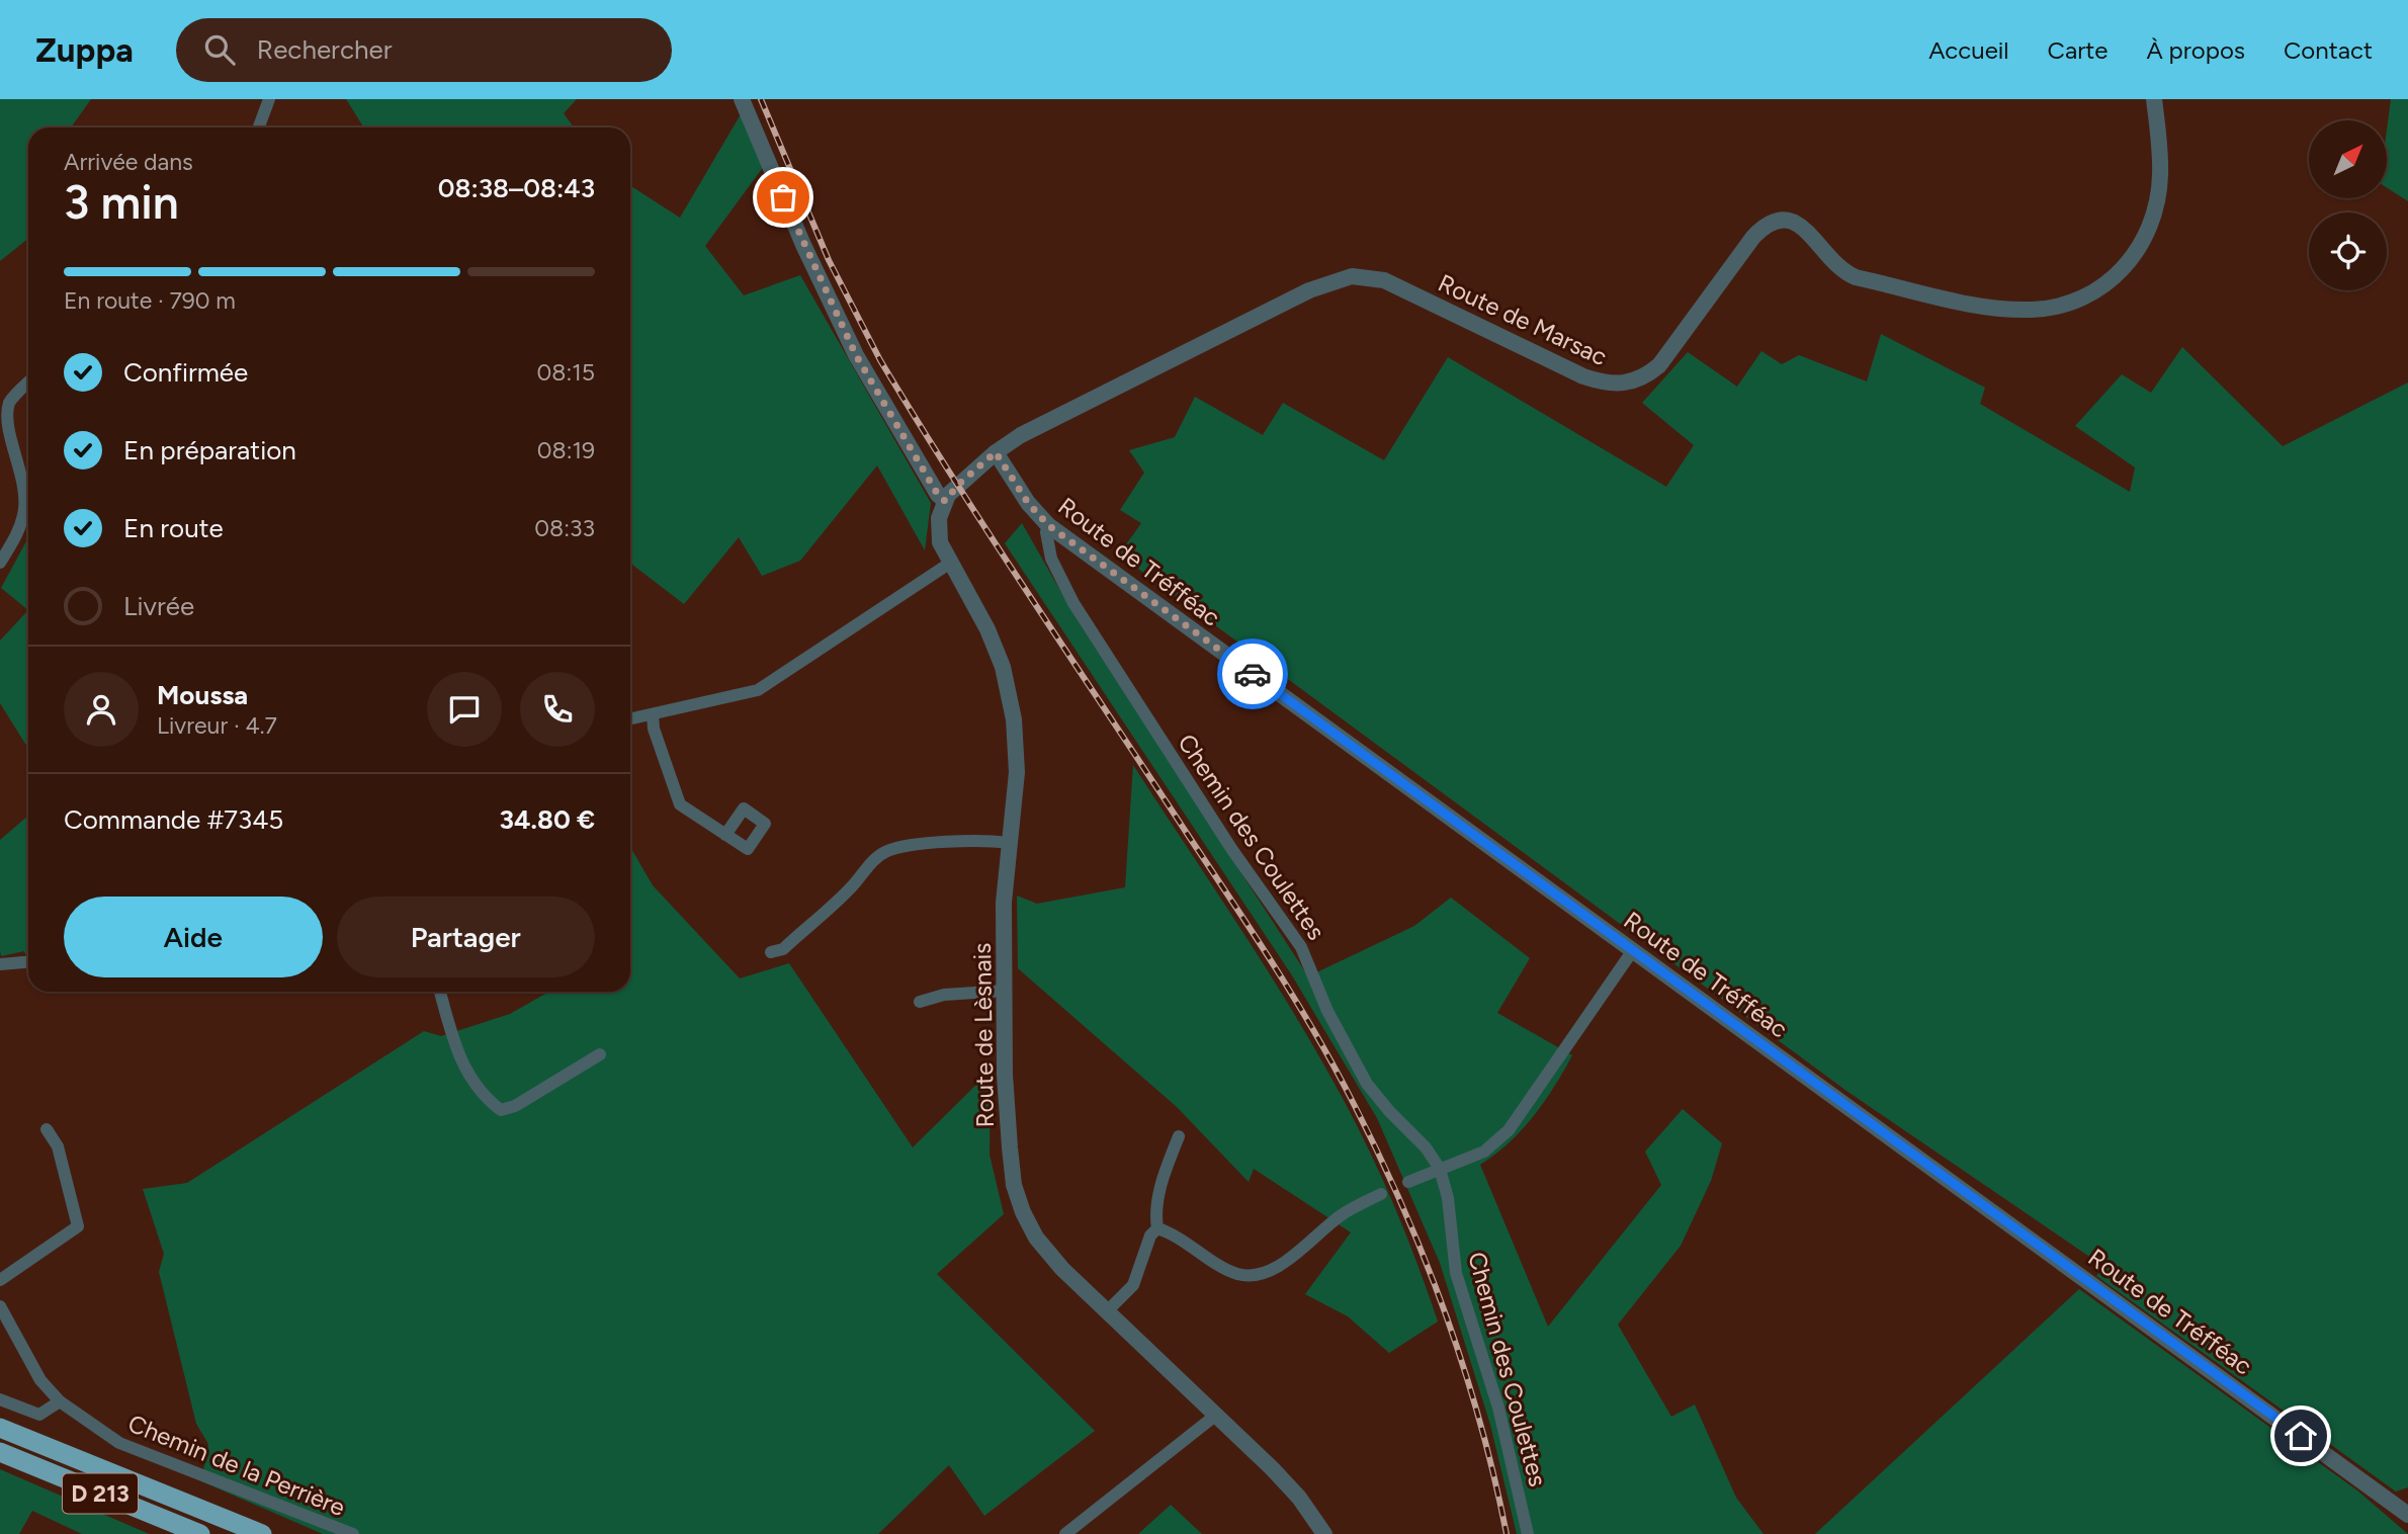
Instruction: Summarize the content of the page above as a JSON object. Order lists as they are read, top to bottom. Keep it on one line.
{"streets":{"highway":["D 213"],"street":["Route de Marsac","Route de Tréfféac","Chemin des Coulettes","Route de Lèsnais","Chemin de la Perrière"]},"crossings":[["Route de Marsac","Route de Tréfféac"],["Route de Tréfféac","Chemin des Coulettes"]],"north":"top right","page":{"header":"Zuppa","search":"Rechercher","nav":["Accueil","Carte","À propos","Contact"],"heading":["3 min","Arrivée dans","08:38–08:43"],"panel":["Moussa","Livreur · 4.7","Commande #7345","34.80 €"],"bar":"En route · 790 m","list":[["Confirmée","08:15"],["En préparation","08:19"],["En route","08:33"],"Livrée"],"buttons":["Aide","Partager"]}}
